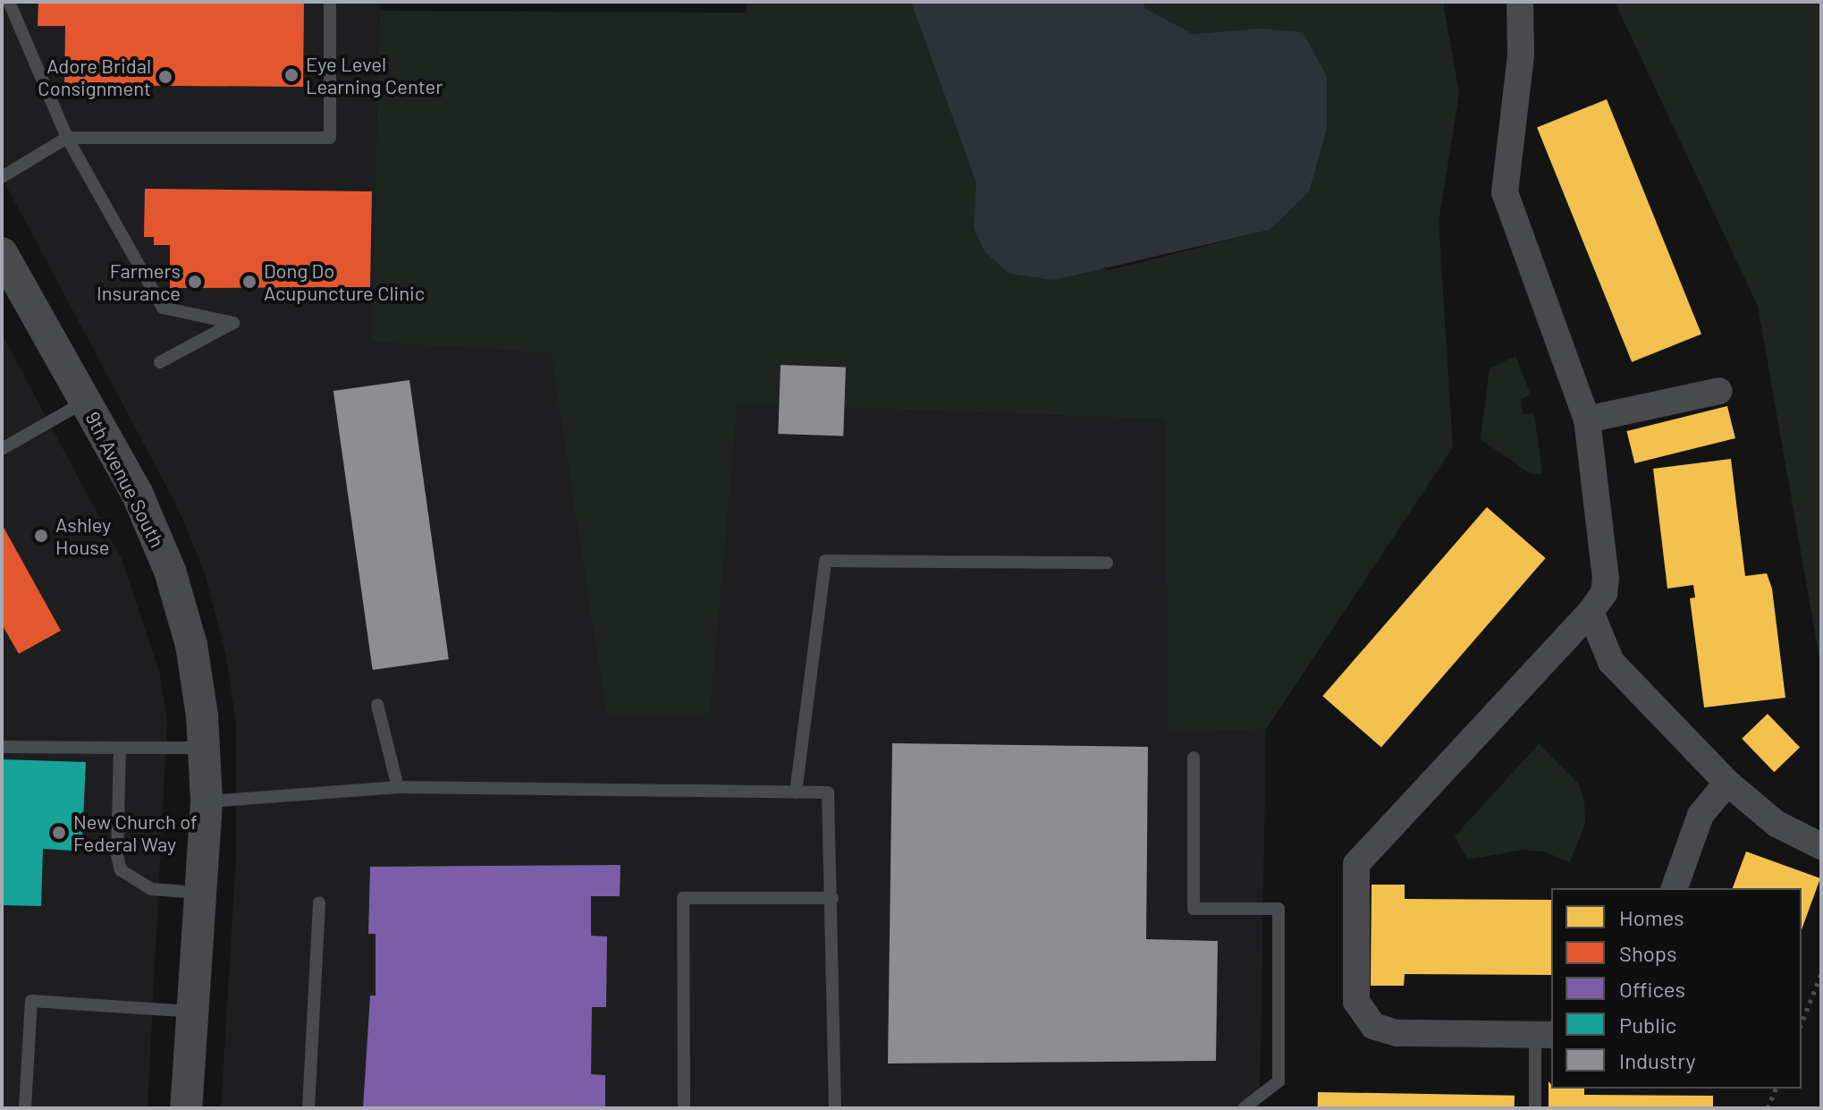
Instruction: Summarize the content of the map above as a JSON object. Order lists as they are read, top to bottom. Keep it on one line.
{"streets":{"street":["9th Avenue South"]},"places":["Eye Level Learning Center","Adore Bridal Consignment","Farmers Insurance","Dong Do Acupuncture Clinic","Ashley House","New Church of Federal Way"],"legend":["Homes","Shops","Offices","Public","Industry"]}
